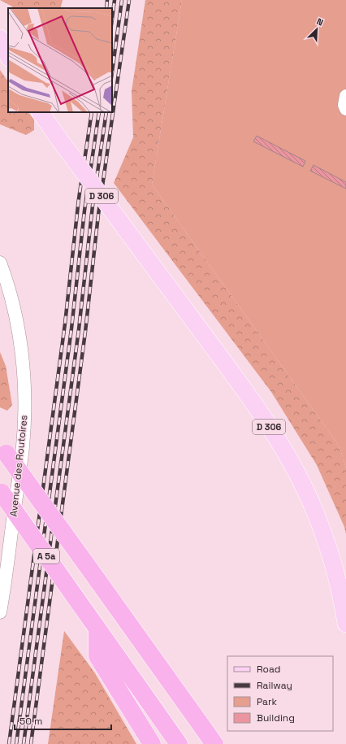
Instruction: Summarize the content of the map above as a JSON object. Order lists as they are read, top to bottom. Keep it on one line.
{"streets":{"highway":["A 5a"],"main road":["D 306"],"street":["Avenue des Routoires"]},"legend":["Road","Railway","Park","Building"],"scale_bar":"50 m","north":"top right"}
